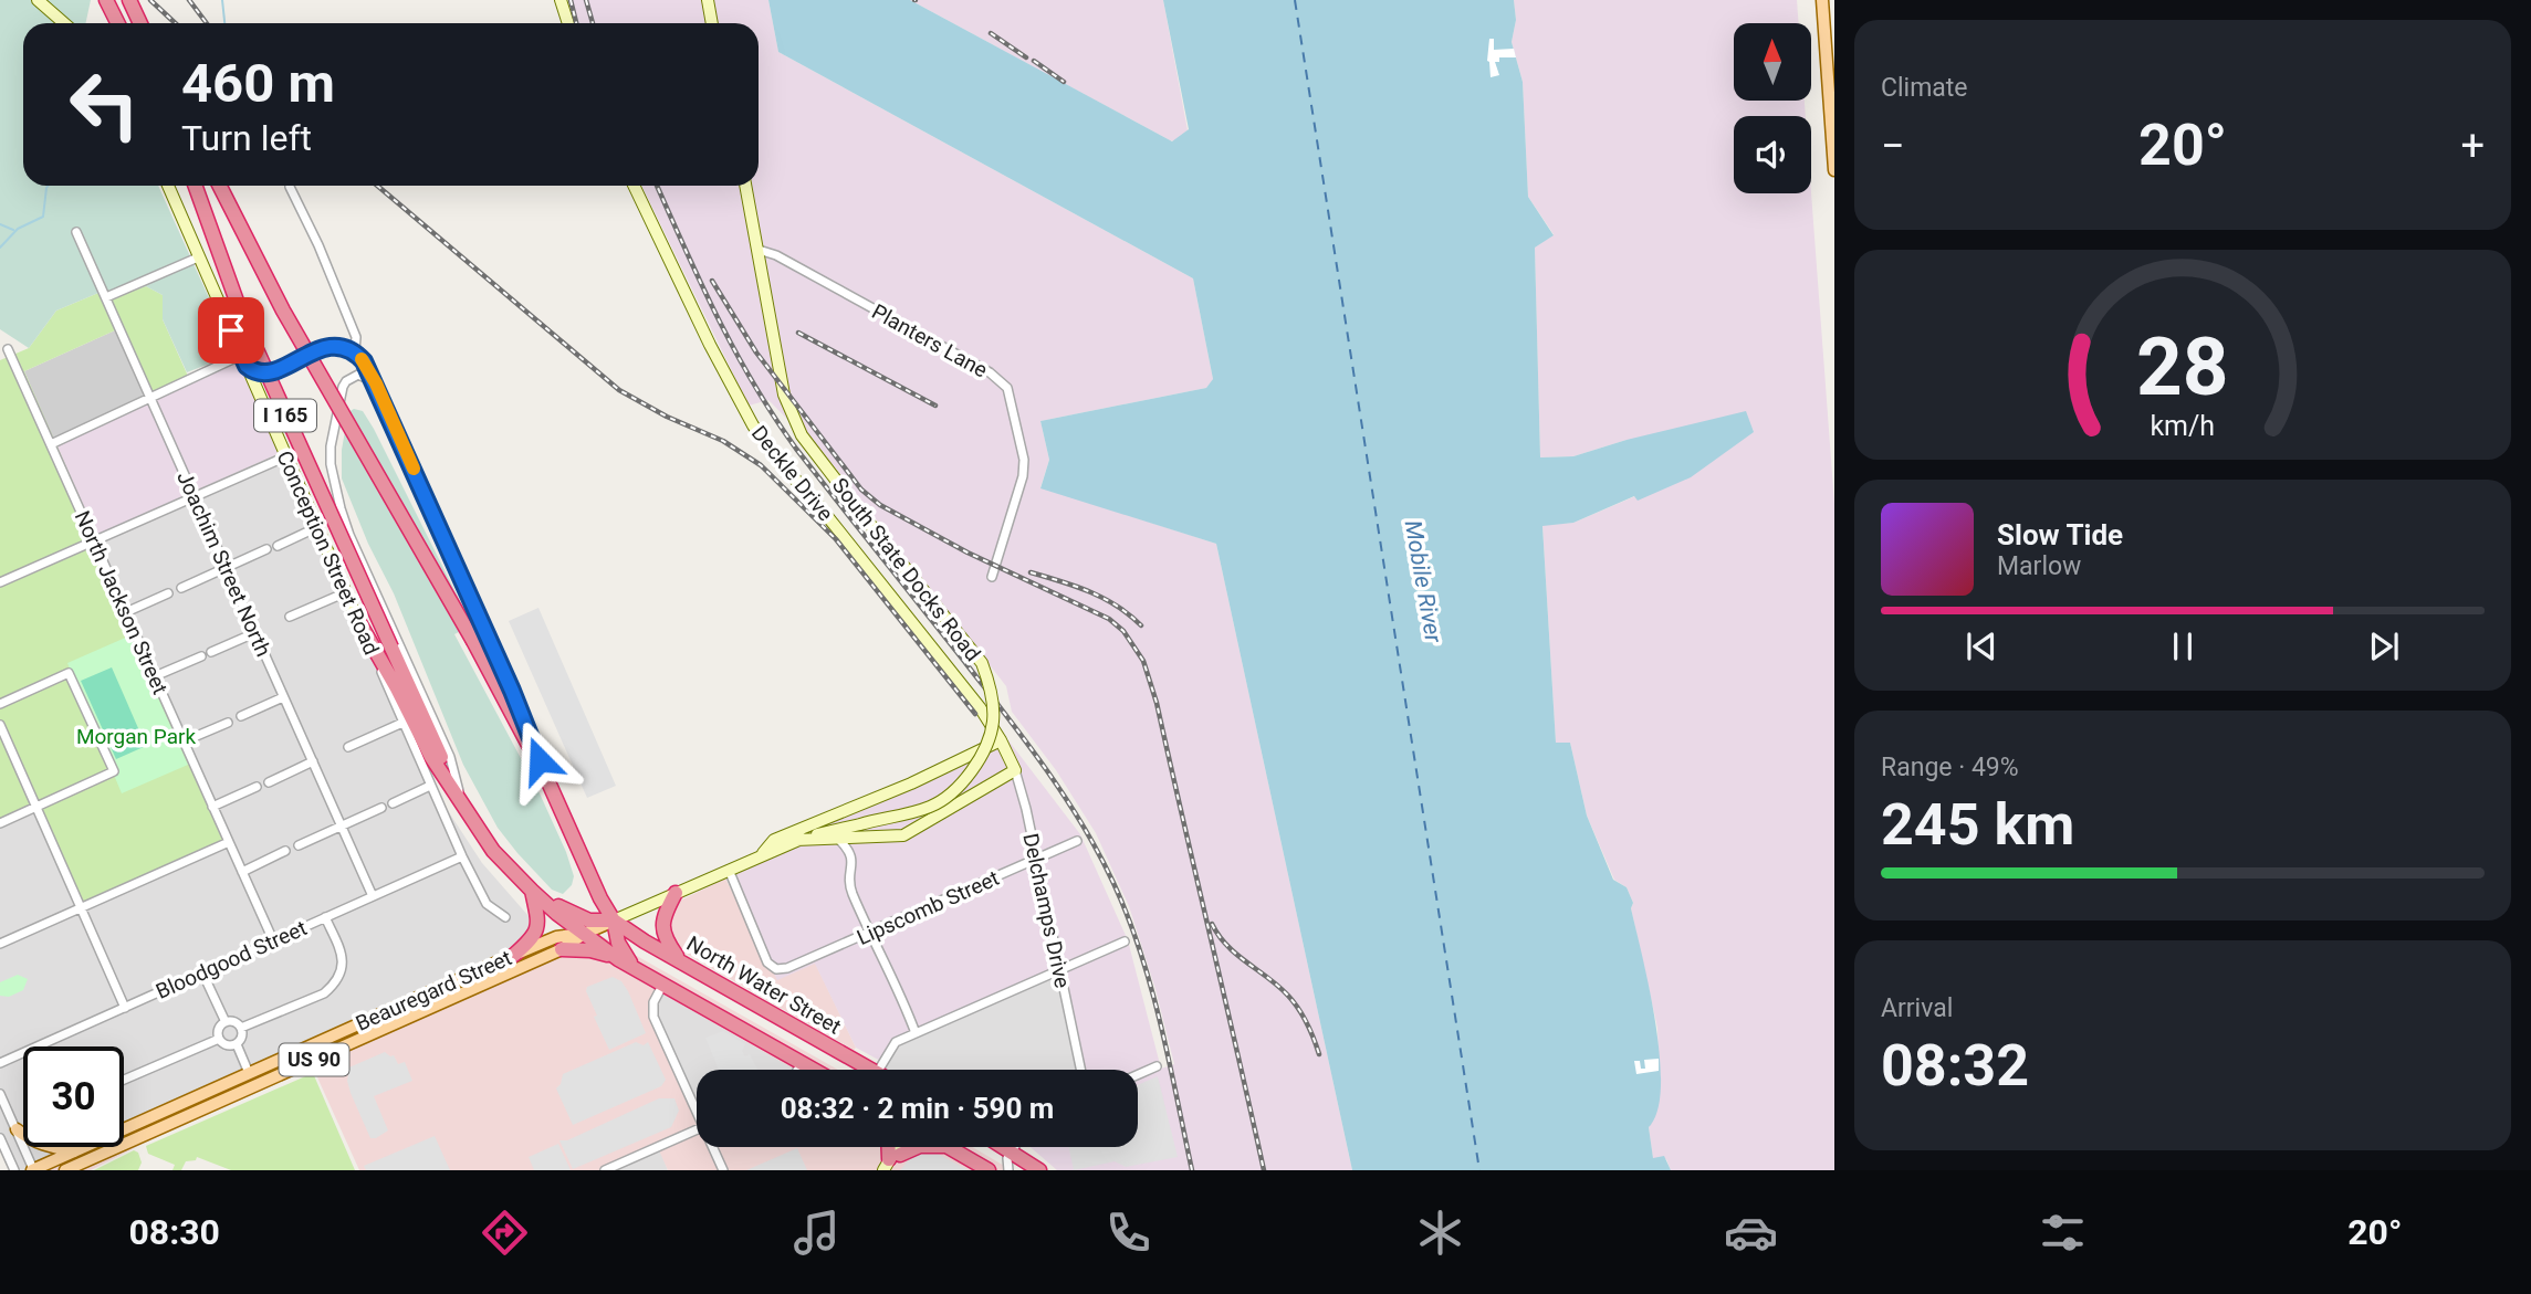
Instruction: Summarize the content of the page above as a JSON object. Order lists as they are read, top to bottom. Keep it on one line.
{"streets":{"highway":["I 165","North Water Street","US 90"],"main road":["Beauregard Street"],"street":["Planters Lane","Deckle Drive","Conception Street Road","Joachim Street North","South State Docks Road","North Jackson Street","Lipscomb Street","Delchamps Drive","Bloodgood Street"]},"crossings":[["Planters Lane","South State Docks Road"],["Deckle Drive","Delchamps Drive"],["Conception Street Road","Bloodgood Street"],["Joachim Street North","Bloodgood Street"],["South State Docks Road","Beauregard Street"],["North Jackson Street","Bloodgood Street"],["Lipscomb Street","Delchamps Drive"],["Lipscomb Street","Beauregard Street"],["North Water Street","Beauregard Street"],["Beauregard Street","US 90"]],"water":["Mobile River"],"parks":["Morgan Park"],"north":"top","page":{"tile":["Climate",["Range · 49%","245 km"],["Arrival","08:32"]],"turn":["460 m","Turn left"],"heat":["−","20°","+"],"song":["Slow Tide","Marlow"],"limit":"30","trip":"08:32 · 2 min · 590 m","tabs":["08:30","20°"],"gauge":["28","km/h"]}}
